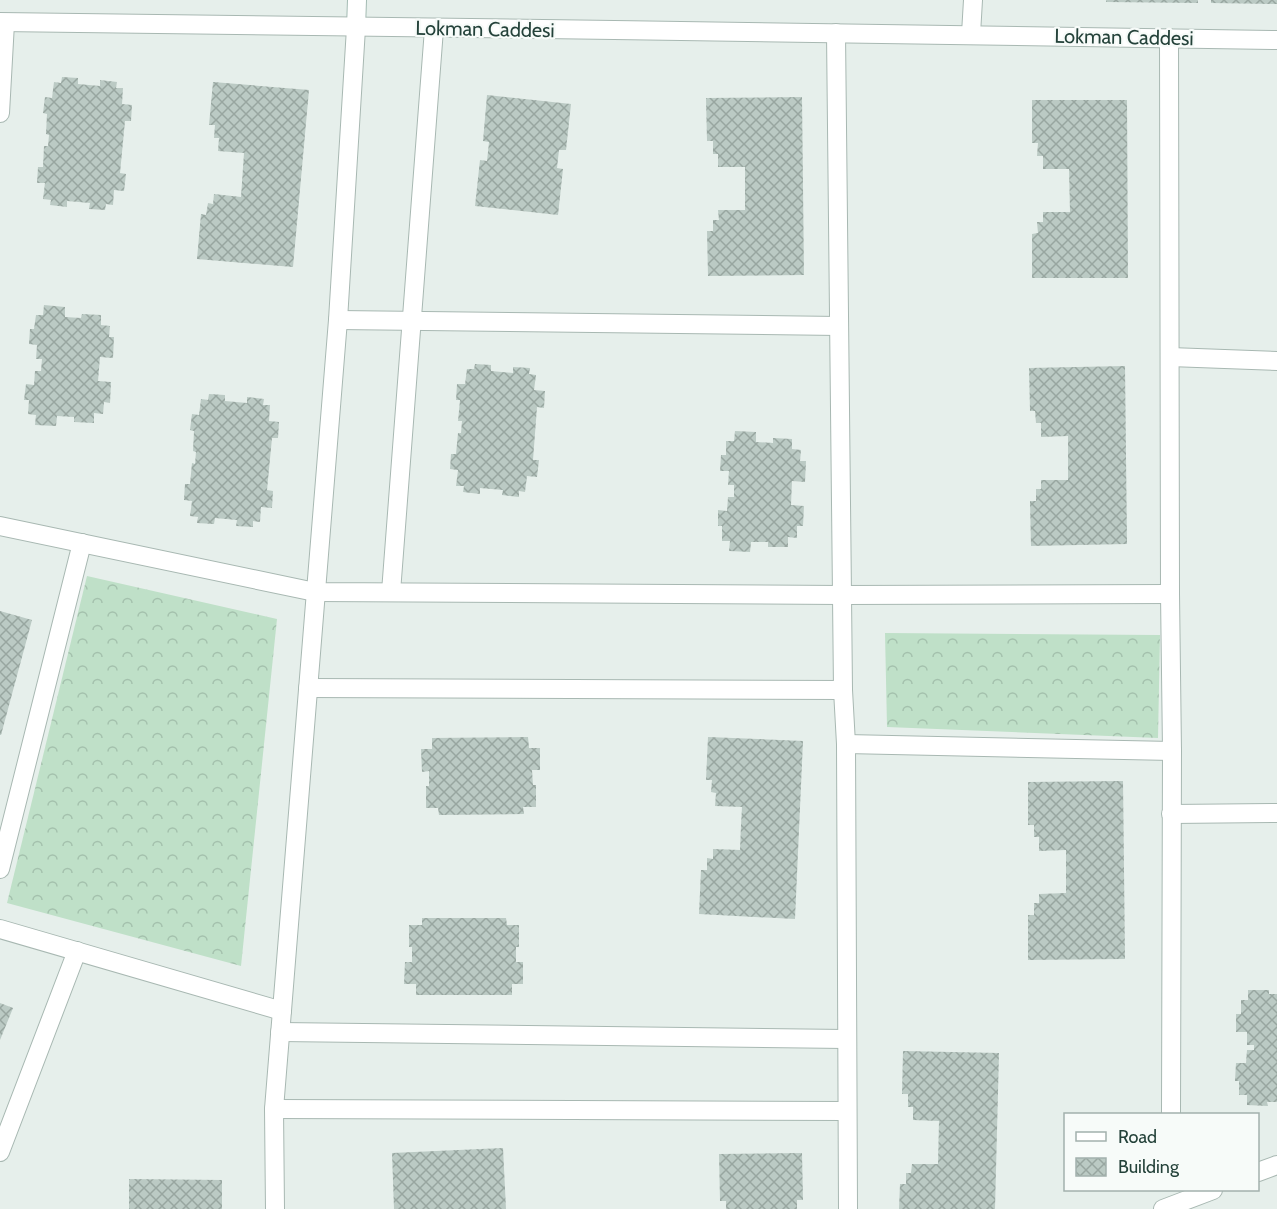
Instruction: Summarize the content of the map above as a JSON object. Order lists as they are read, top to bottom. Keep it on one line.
{"streets":{"street":["Lokman Caddesi"]},"legend":["Road","Building"]}
